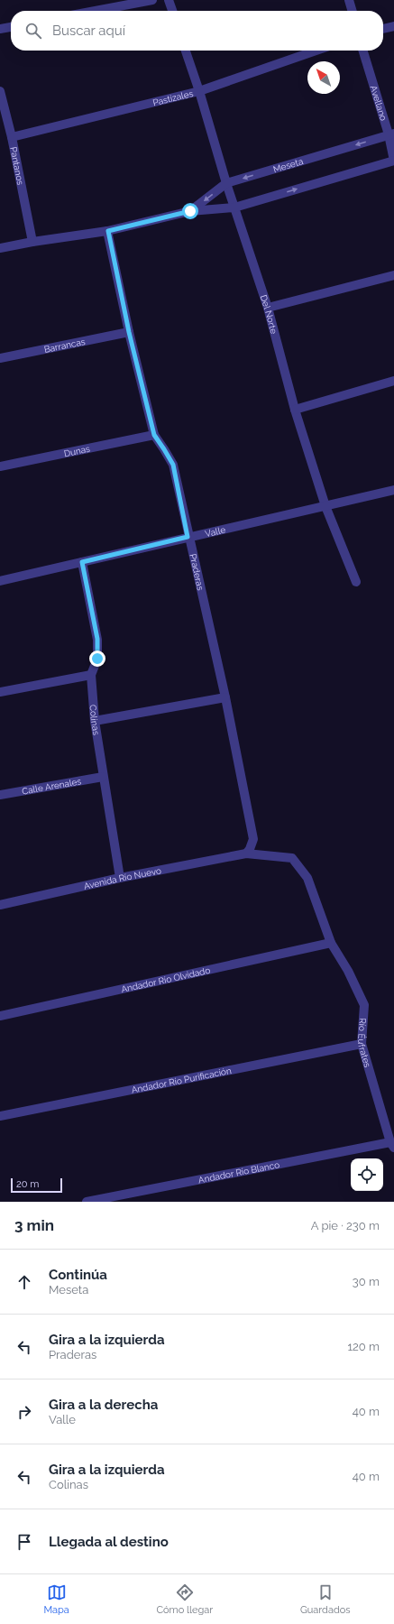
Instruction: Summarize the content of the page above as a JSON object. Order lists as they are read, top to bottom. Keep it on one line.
{"streets":{"street":["Pastizales","Avellano","Meseta","Pantanos","Del Norte","Barrancas","Dunas","Valle","Praderas","Colinas","Calle Arenales","Avenida Río Nuevo","Andador Río Olvidado","Río Éufrates","Andador Río Purificación","Andador Río Blanco"]},"crossings":[["Pastizales","Pantanos"],["Pastizales","Del Norte"],["Avellano","Meseta"],["Meseta","Pantanos"],["Meseta","Del Norte"],["Meseta","Praderas"],["Del Norte","Valle"],["Barrancas","Praderas"],["Dunas","Praderas"],["Valle","Praderas"],["Valle","Colinas"],["Praderas","Avenida Río Nuevo"],["Colinas","Calle Arenales"],["Colinas","Avenida Río Nuevo"],["Avenida Río Nuevo","Andador Río Olvidado"],["Avenida Río Nuevo","Río Éufrates"],["Andador Río Olvidado","Río Éufrates"],["Río Éufrates","Andador Río Purificación"],["Río Éufrates","Andador Río Blanco"]],"scale_bar":"20 m","north":"top left","page":{"search":"Buscar aquí","scale":"20 m","heading":["3 min","A pie · 230 m"],"list":[["Continúa","Meseta","30 m"],["Gira a la izquierda","Praderas","120 m"],["Gira a la derecha","Valle","40 m"],["Gira a la izquierda","Colinas","40 m"],"Llegada al destino"],"nav":["Mapa","Cómo llegar","Guardados"]}}
